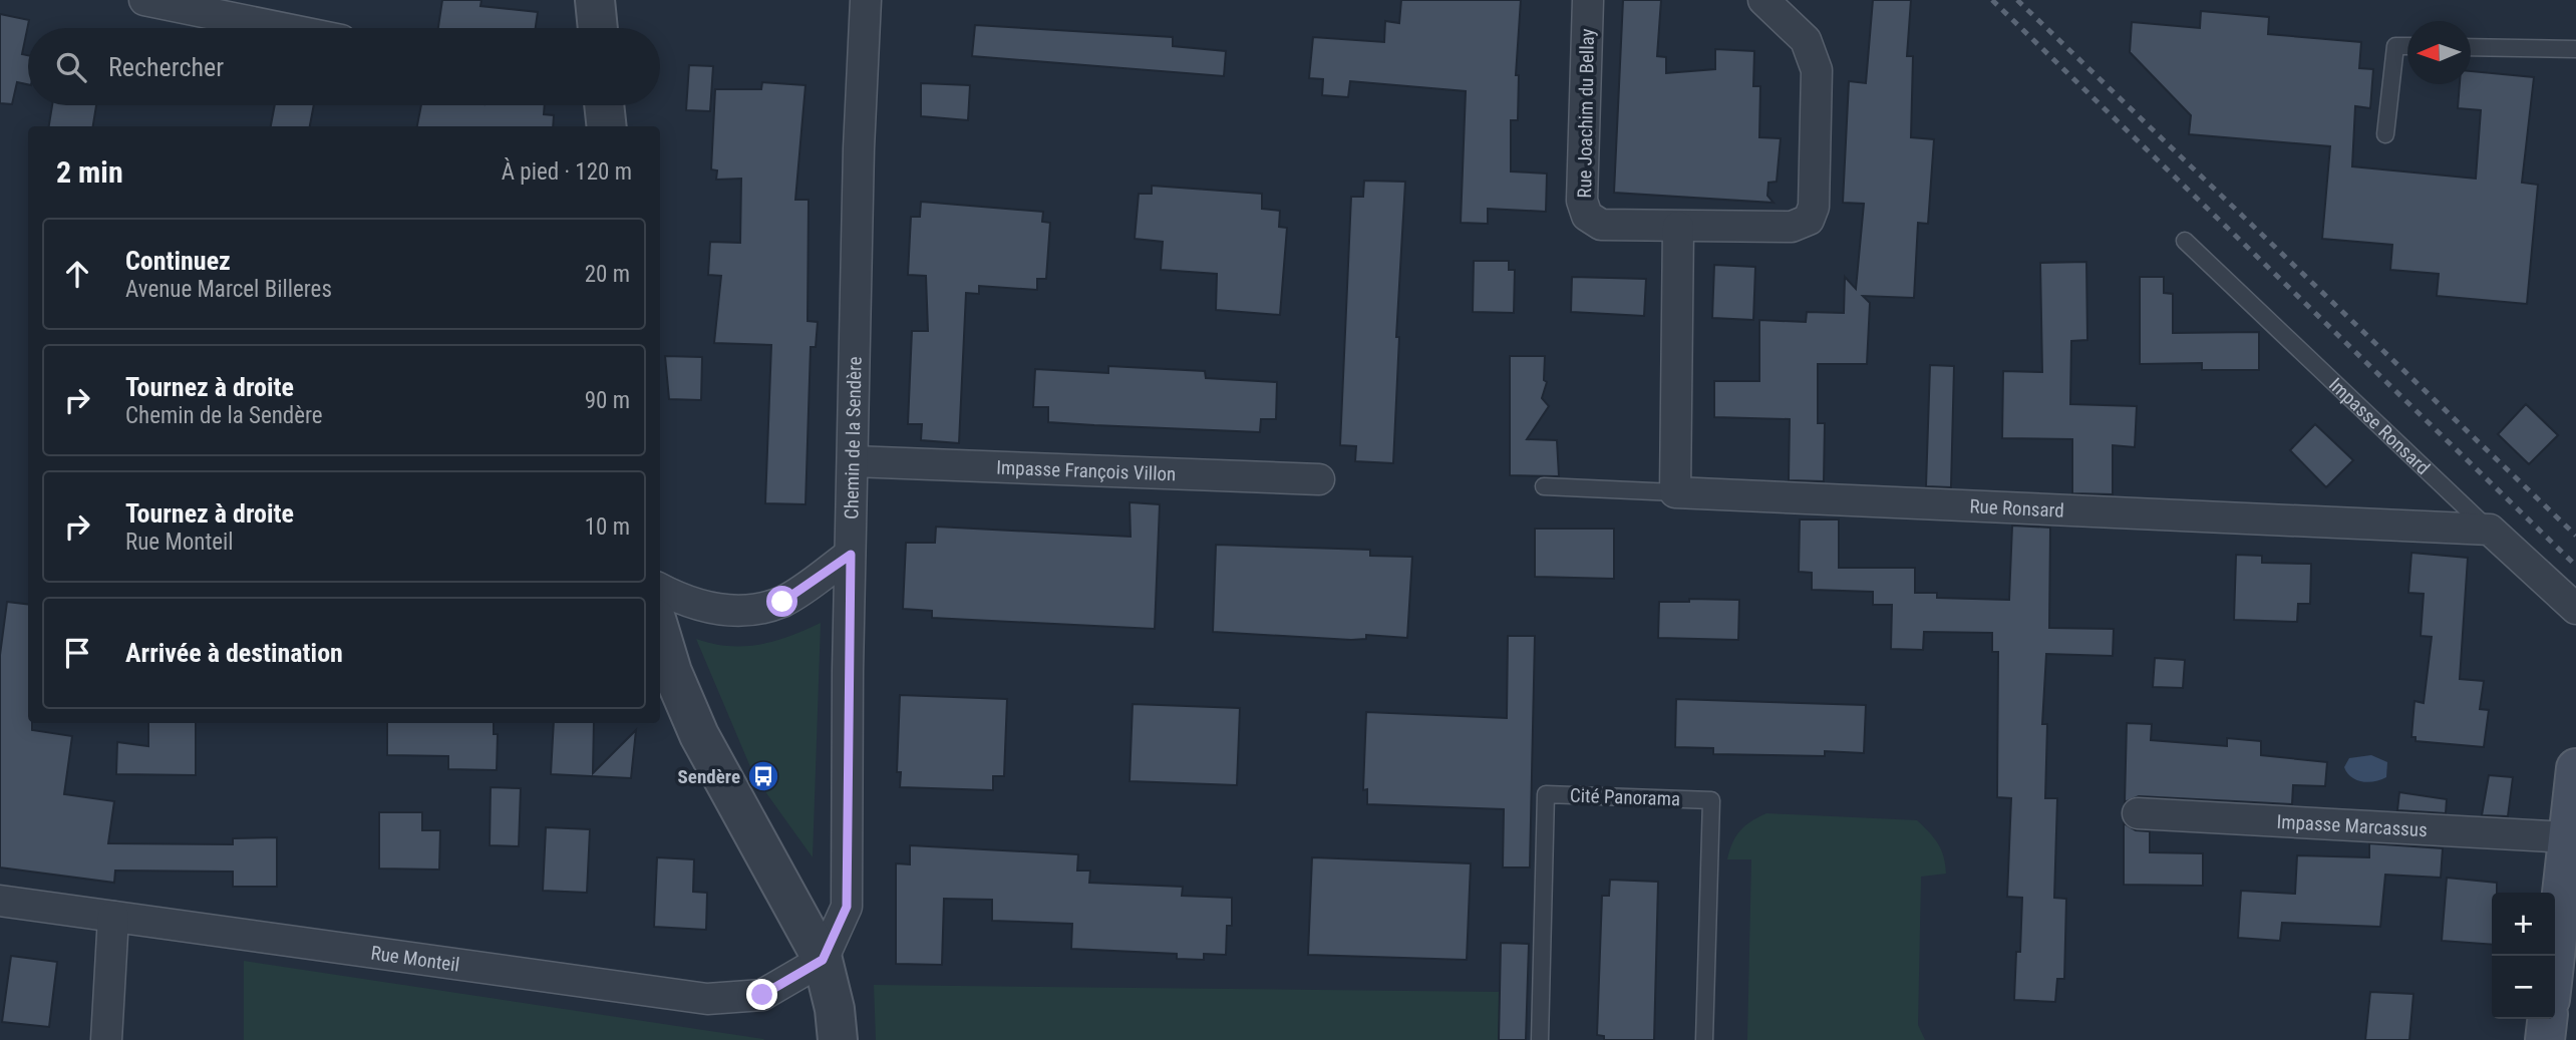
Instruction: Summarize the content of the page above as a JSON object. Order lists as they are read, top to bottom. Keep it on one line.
{"streets":{"street":["Rue Joachim du Bellay","Impasse Ronsard","Chemin de la Sendère","Impasse François Villon","Rue Ronsard","Impasse Marcassus","Rue Monteil"],"lane":["Cité Panorama"]},"crossings":[["Impasse Ronsard","Rue Ronsard"],["Chemin de la Sendère","Impasse François Villon"],["Chemin de la Sendère","Rue Monteil"]],"places":{"bus stop":["Sendère"]},"north":"left","page":{"search":"Rechercher","heading":["2 min","À pied · 120 m"],"list":[["Continuez","Avenue Marcel Billeres","20 m"],["Tournez à droite","Chemin de la Sendère","90 m"],["Tournez à droite","Rue Monteil","10 m"],"Arrivée à destination"],"map_buttons":["+","−"]}}
